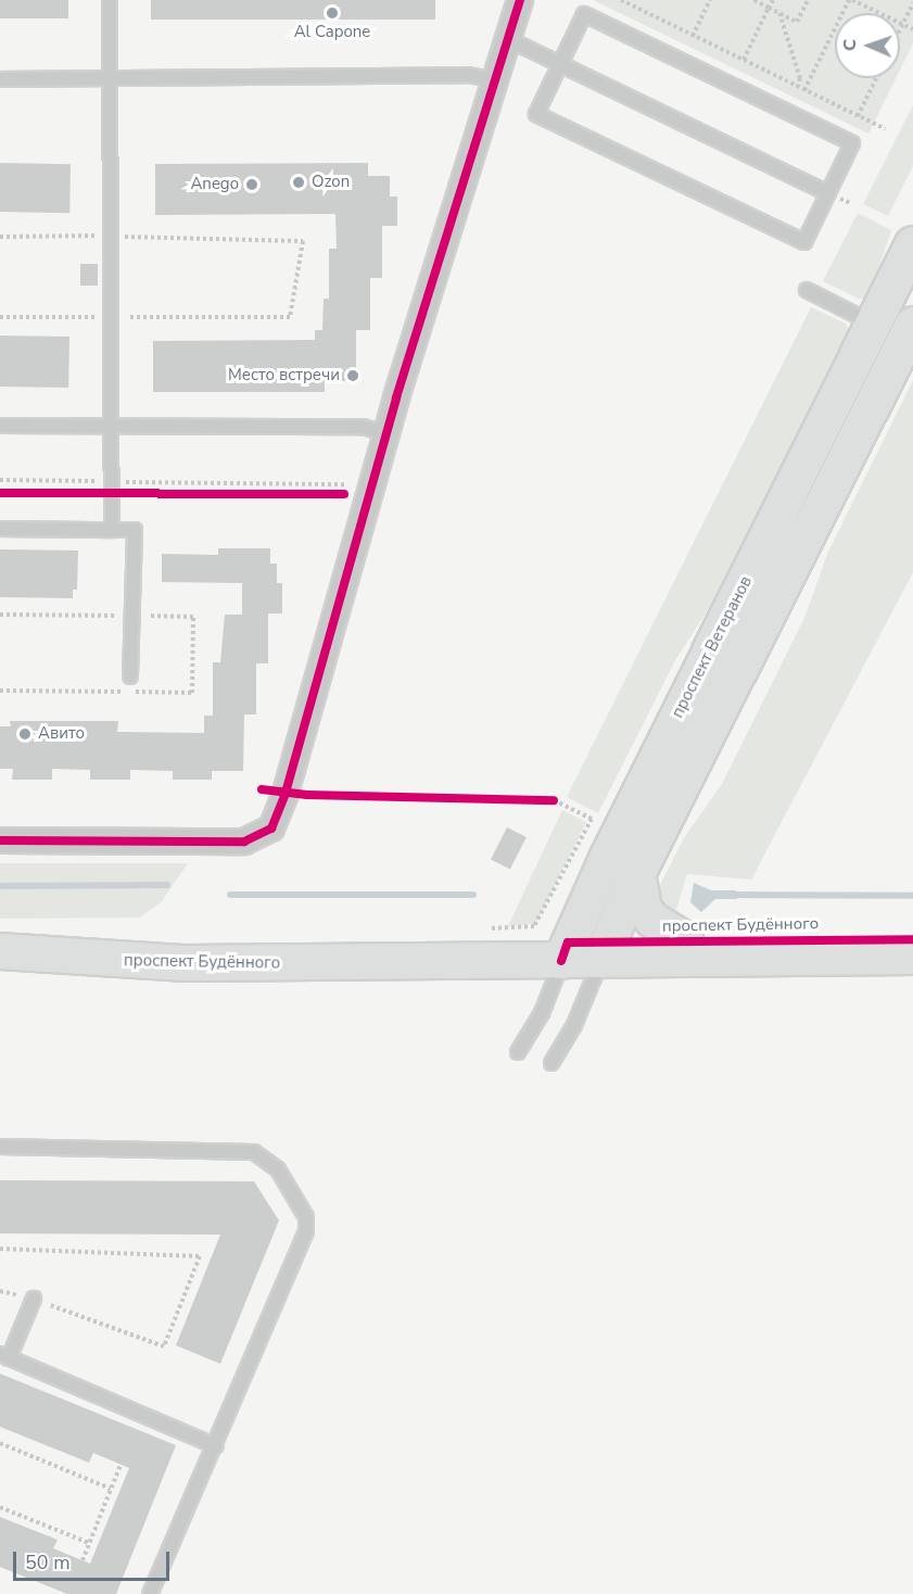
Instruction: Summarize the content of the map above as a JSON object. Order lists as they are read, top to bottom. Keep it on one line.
{"streets":{"main road":["проспект Ветеранов","проспект Будённого"]},"crossings":[["проспект Ветеранов","проспект Будённого"]],"places":["Al Capone","Ozon","Anego","Место встречи","Авито"],"scale_bar":"50 m","north":"left"}
